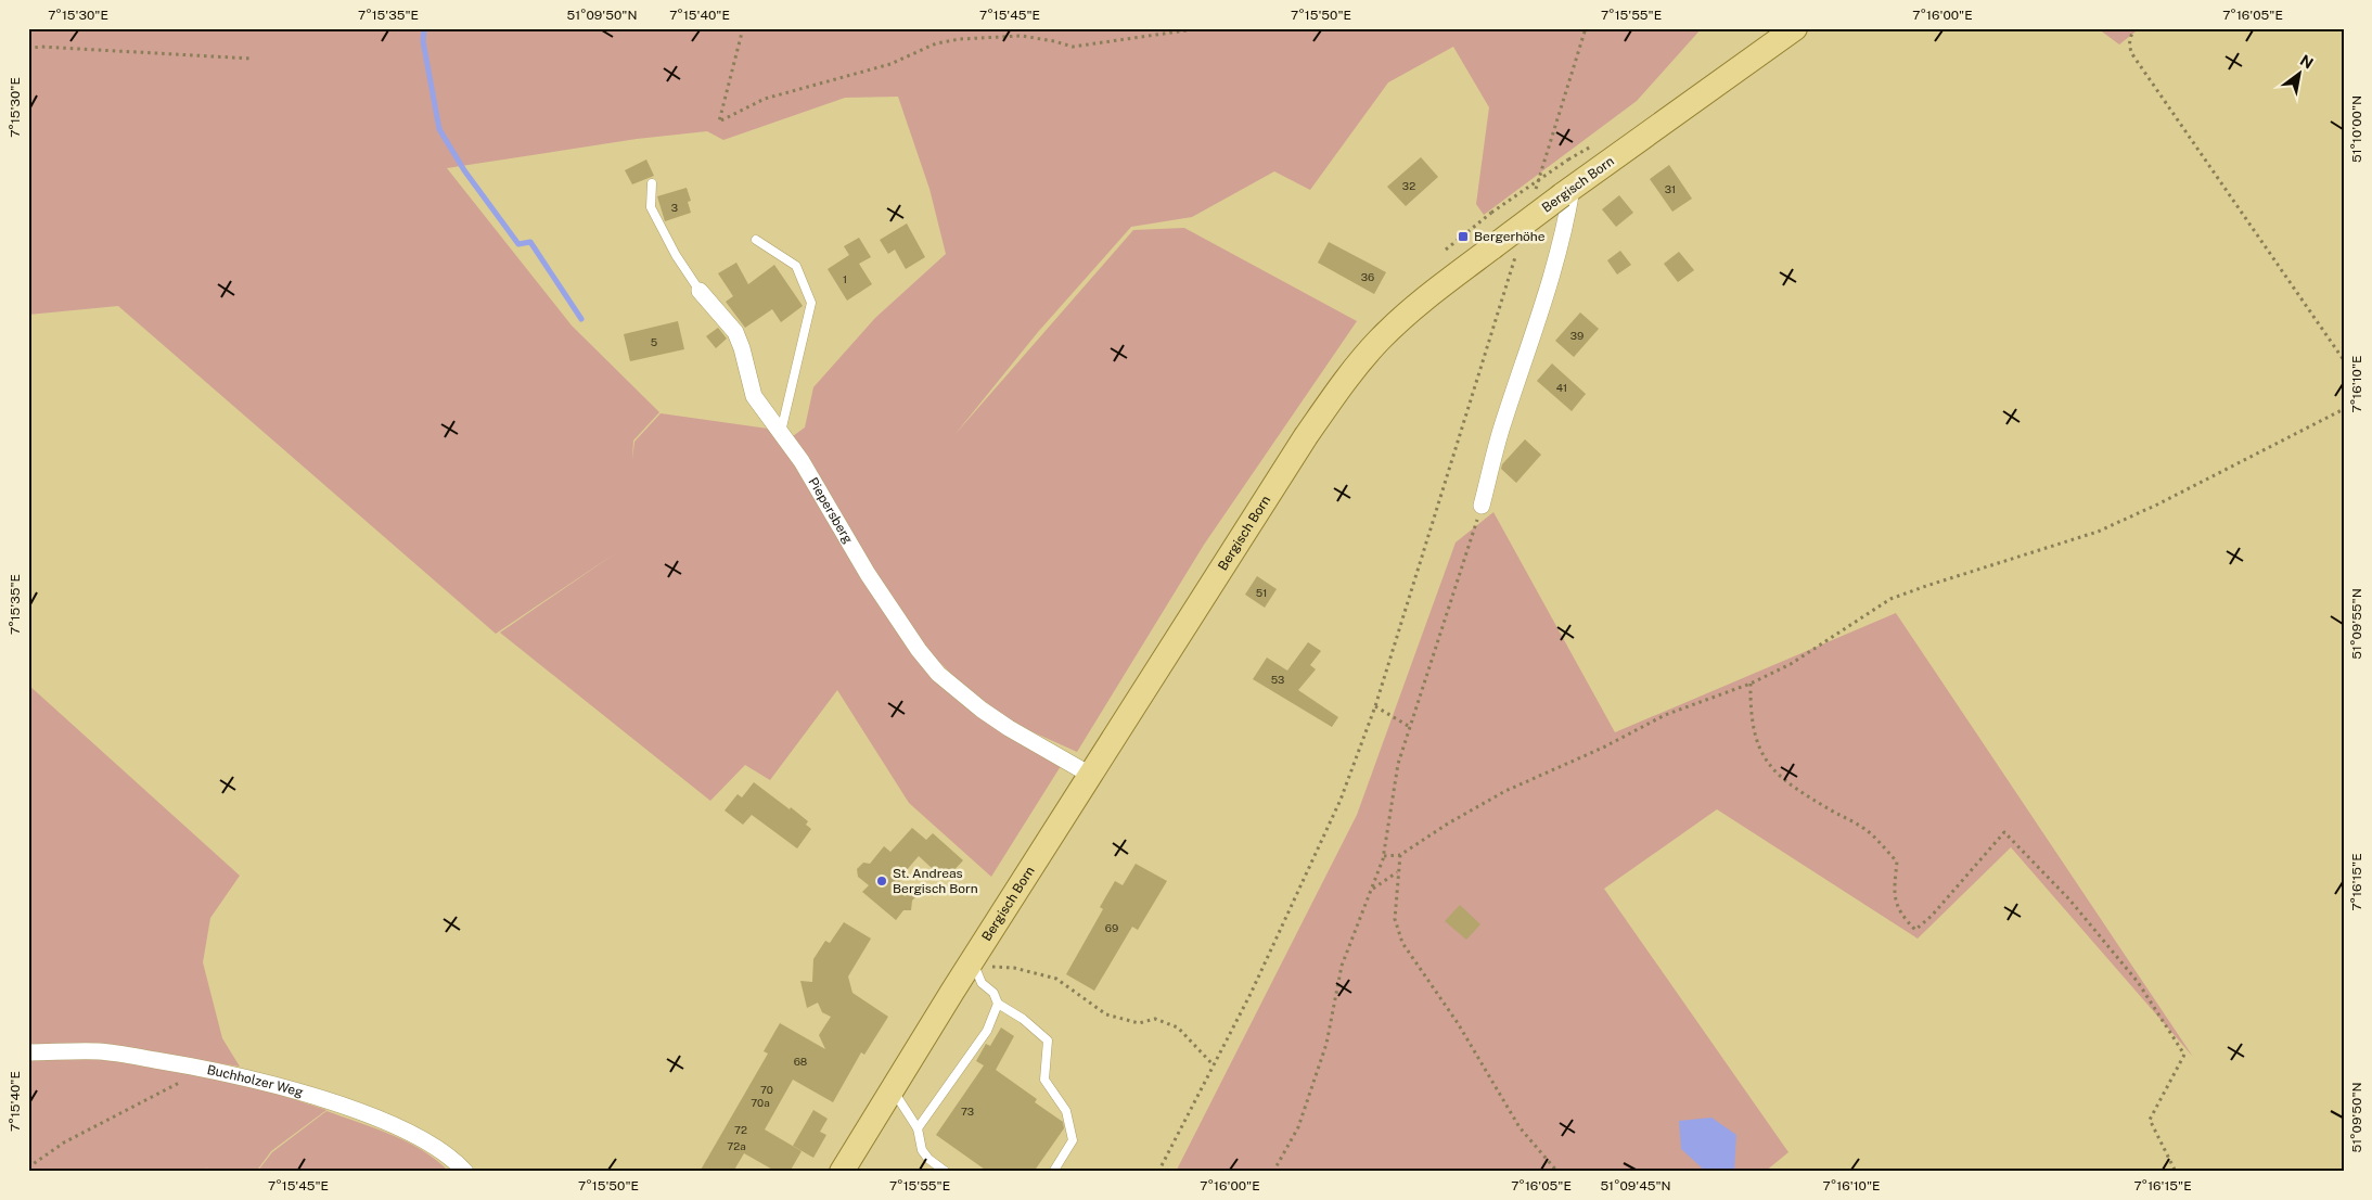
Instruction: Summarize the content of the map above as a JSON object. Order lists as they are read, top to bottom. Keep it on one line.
{"streets":{"main road":["Bergisch Born"],"street":["Piepersberg","Buchholzer Weg"]},"crossings":[["Bergisch Born","Piepersberg"]],"places":{"transit":["Bergerhöhe"],"other":["St. Andreas Bergisch Born"]},"house_numbers":["32","31","3","36","1","39","5","41","51","53","69","68","70","70a","73","72","72a"],"north":"top right","coordinates":["7°15'30\"E","7°15'35\"E","51°09'50\"N","7°15'40\"E","7°15'45\"E","7°15'50\"E","7°15'55\"E","7°16'00\"E","7°16'05\"E","51°10'00\"N","7°16'10\"E","51°09'55\"N","7°16'15\"E","51°09'45\"N"]}
